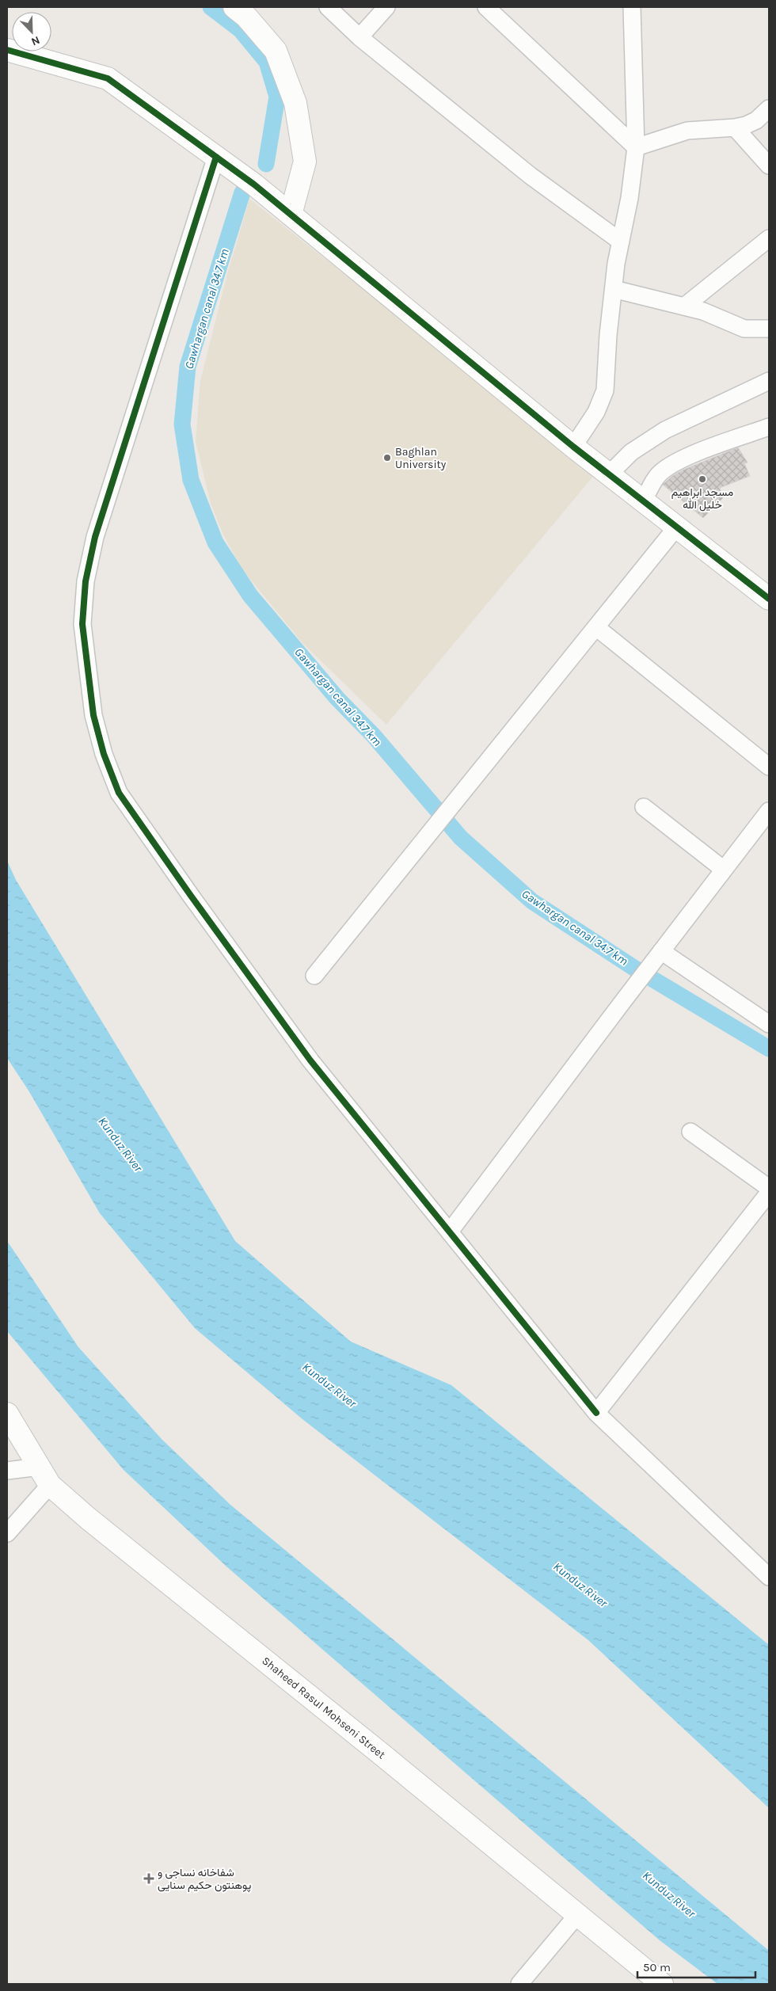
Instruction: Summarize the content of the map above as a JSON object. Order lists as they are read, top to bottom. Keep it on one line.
{"streets":{"street":["Shaheed Rasul Mohseni Street"]},"water":["Gawhargan canal 34.7 km","Kunduz River"],"places":{"other":["Baghlan University","مسجد ابراهیم خلیل الله"],"health":["شفاخانه نساجی و پوهنتون حکیم سنایی"]},"scale_bar":"50 m","north":"bottom right"}
